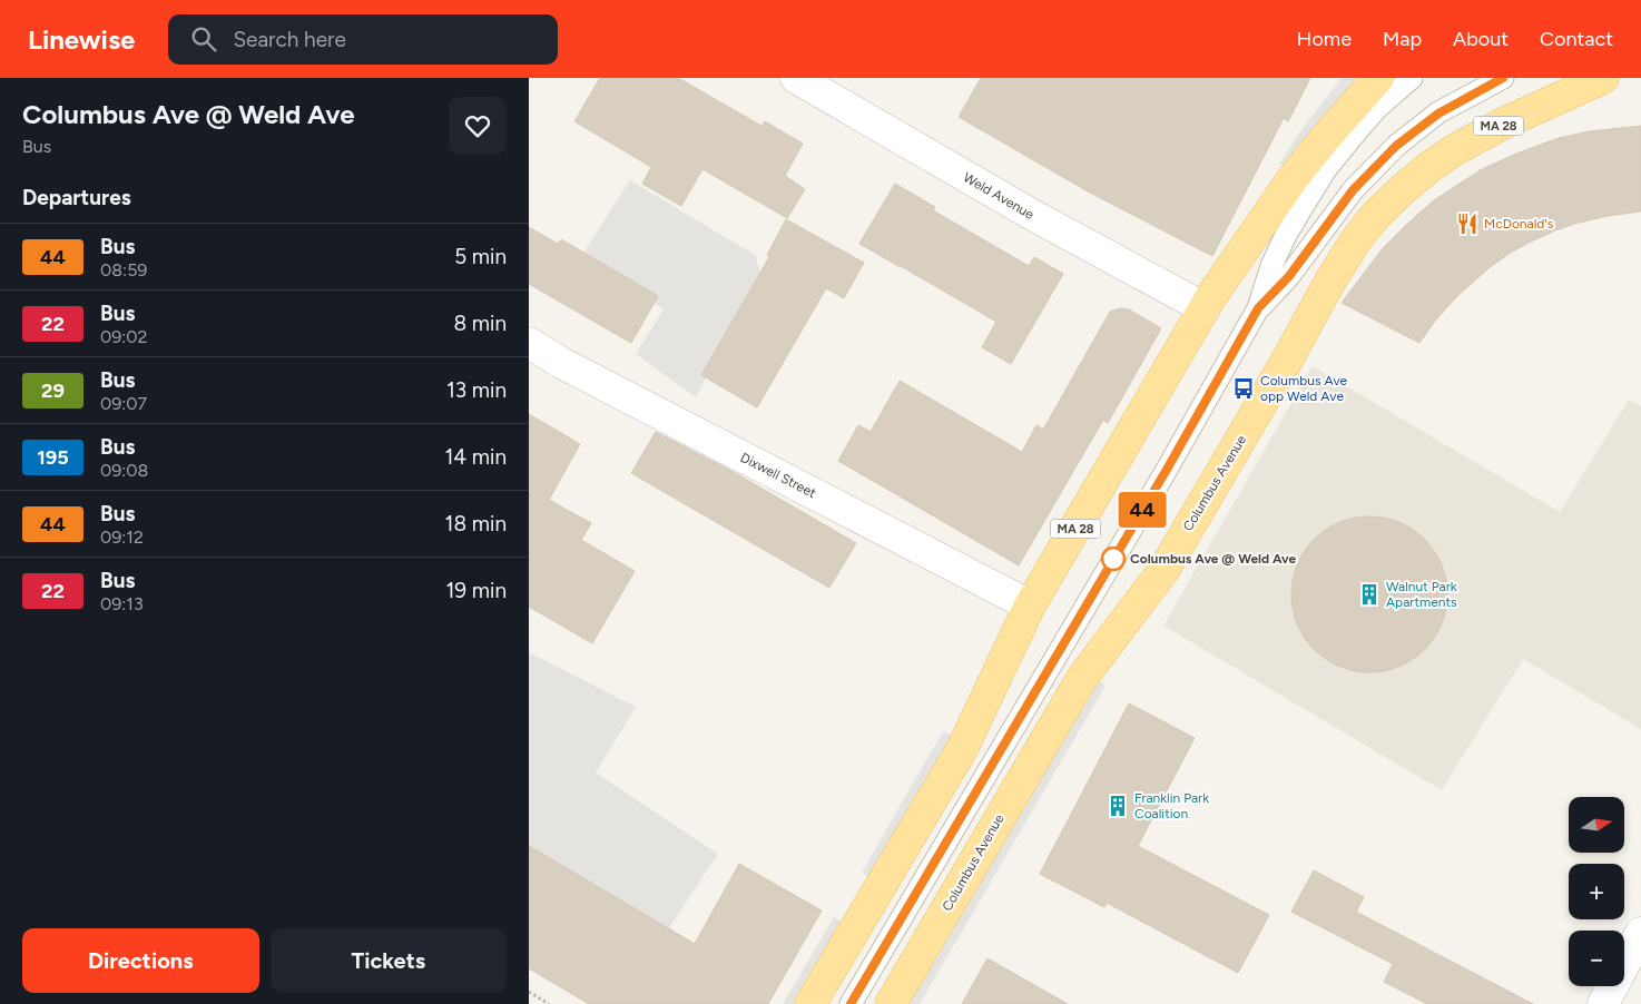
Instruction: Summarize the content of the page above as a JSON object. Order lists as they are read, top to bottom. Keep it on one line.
{"streets":{"main road":["MA 28","Columbus Avenue"],"street":["Weld Avenue","Dixwell Street"]},"crossings":[["MA 28","Weld Avenue"],["MA 28","Dixwell Street"]],"places":{"restaurant":["McDonald's"],"bus stop":["Columbus Ave opp Weld Ave"],"other":["Columbus Ave @ Weld Ave"],"building":["Walnut Park Apartments","Franklin Park Coalition"]},"lines":["bus line 44"],"north":"right","page":{"header":"Linewise","search":"Search here","nav":["Home","Map","About","Contact"],"heading":[["Columbus Ave @ Weld Ave","Bus"],"Departures"],"on_map":"44","list":[{"mark":"44","name":"Bus","note":"08:59","value":"5 min"},{"mark":"22","name":"Bus","note":"09:02","value":"8 min"},{"mark":"29","name":"Bus","note":"09:07","value":"13 min"},{"mark":"195","name":"Bus","note":"09:08","value":"14 min"},{"mark":"44","name":"Bus","note":"09:12","value":"18 min"},{"mark":"22","name":"Bus","note":"09:13","value":"19 min"}],"map_buttons":["+","−"],"buttons":["Directions","Tickets"]}}
